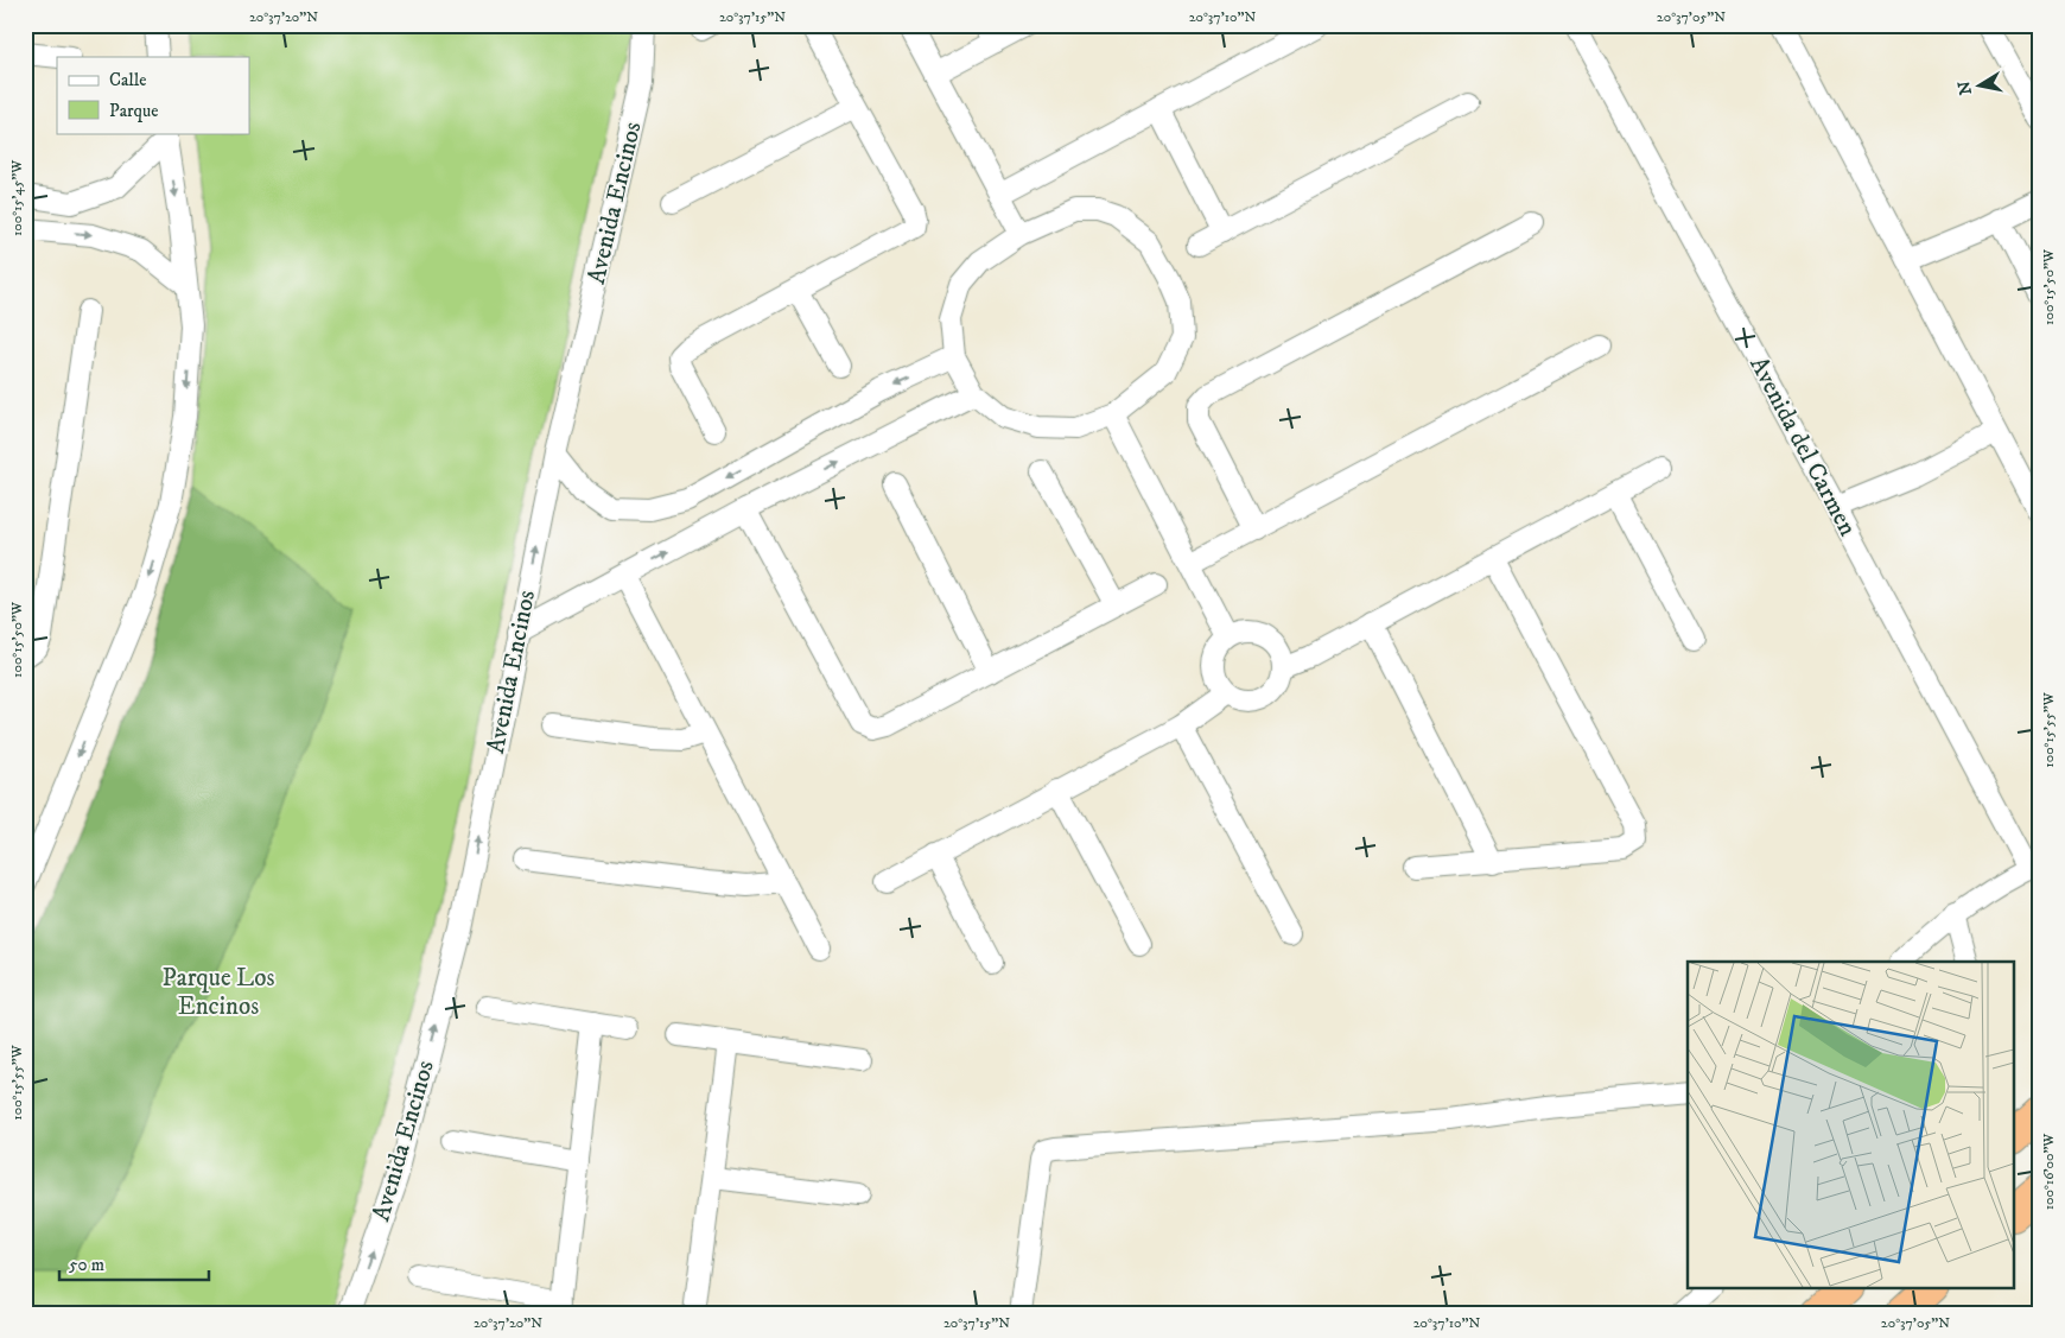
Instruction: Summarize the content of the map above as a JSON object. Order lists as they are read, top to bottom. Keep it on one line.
{"streets":{"street":["Avenida Encinos","Avenida del Carmen"]},"one_way":["Avenida Encinos"],"parks":["Parque Los Encinos"],"legend":["Calle","Parque"],"scale_bar":"50 m","north":"left","coordinates":["20°37'20\"N","20°37'15\"N","20°37'10\"N","20°37'05\"N","100°15'45\"W","100°15'50\"W","100°15'55\"W","100°16'00\"W"]}
